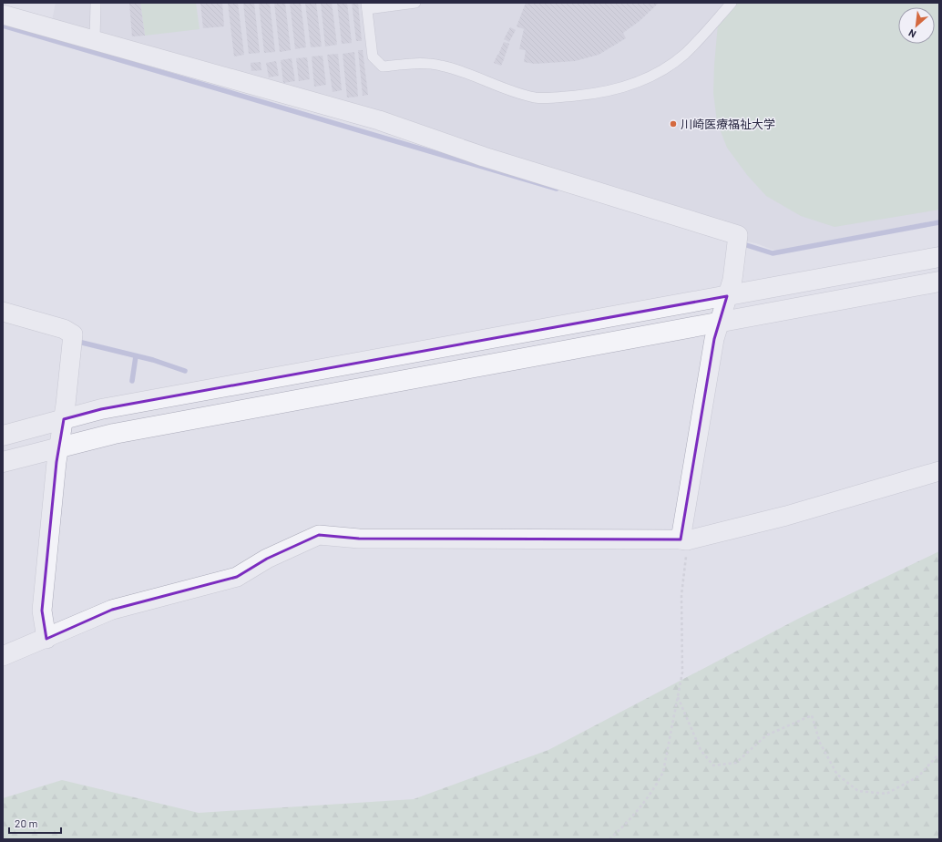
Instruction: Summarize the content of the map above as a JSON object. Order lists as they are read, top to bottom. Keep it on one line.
{"places":["川崎医療福祉大学"],"scale_bar":"20 m","north":"bottom left"}
